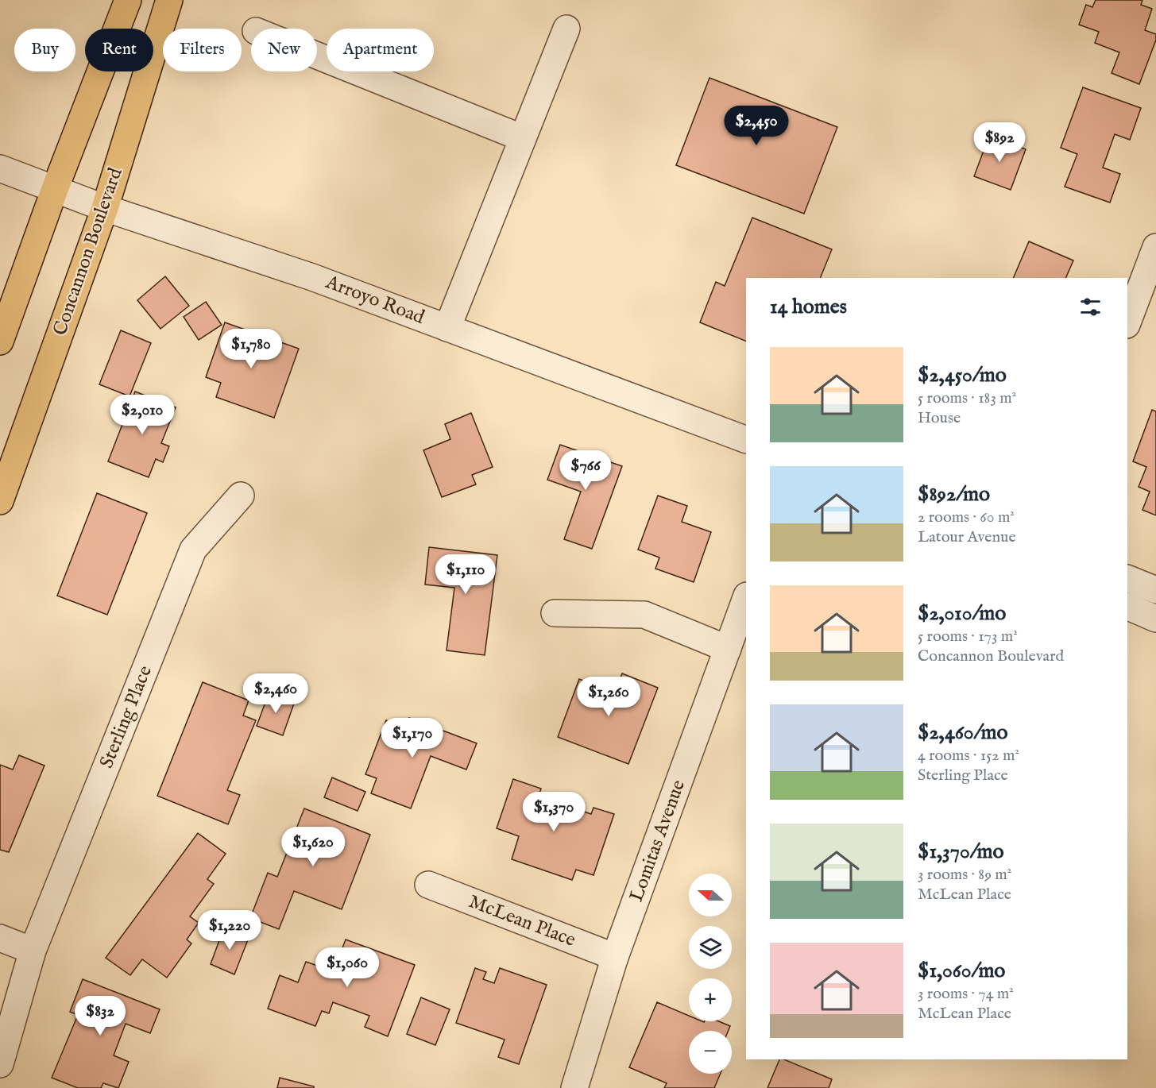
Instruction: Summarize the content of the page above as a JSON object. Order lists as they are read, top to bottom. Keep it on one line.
{"streets":{"main road":["Concannon Boulevard"],"street":["Arroyo Road","Sterling Place","Lomitas Avenue","McLean Place"]},"crossings":[["Concannon Boulevard","Arroyo Road"],["Lomitas Avenue","McLean Place"]],"north":"left","page":{"chip":["Buy","Rent","Filters","New","Apartment"],"price":["$2,450","$892","$1,780","$2,010","$766","$1,110","$2,460","$1,260","$1,170","$1,370","$1,620","$1,220","$1,060","$832"],"heading":"14 homes","list":[{"name":"$2,450/mo","note":"5 rooms · 183 m² · House"},{"name":"$892/mo","note":"2 rooms · 60 m² · Latour Avenue"},{"name":"$2,010/mo","note":"5 rooms · 173 m² · Concannon Boulevard"},{"name":"$2,460/mo","note":"4 rooms · 152 m² · Sterling Place"},{"name":"$1,370/mo","note":"3 rooms · 89 m² · McLean Place"},{"name":"$1,060/mo","note":"3 rooms · 74 m² · McLean Place"}],"map_buttons":["+","−"]}}
